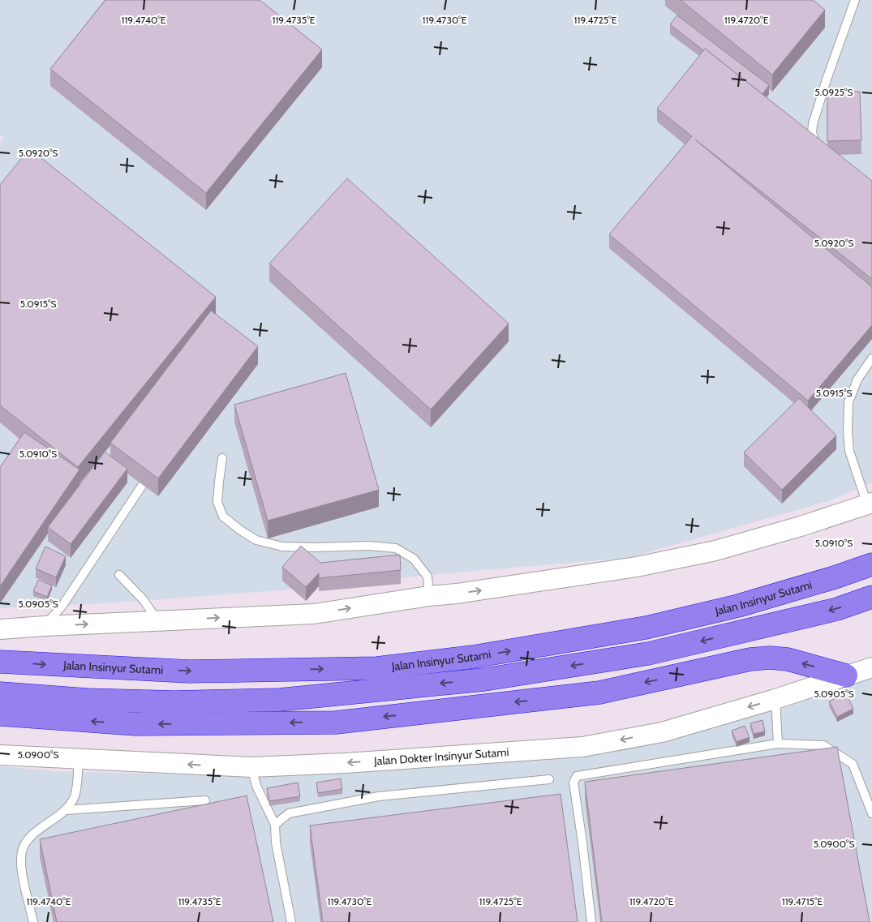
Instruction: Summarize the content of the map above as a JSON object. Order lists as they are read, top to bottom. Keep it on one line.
{"streets":{"highway":["Jalan Insinyur Sutami"],"street":["Jalan Dokter Insinyur Sutami"]},"coordinates":["119.4740°E","119.4735°E","119.4730°E","119.4725°E","119.4720°E","5.0925°S","5.0920°S","5.0915°S","5.0910°S","5.0905°S","5.0900°S","119.4715°E"]}
